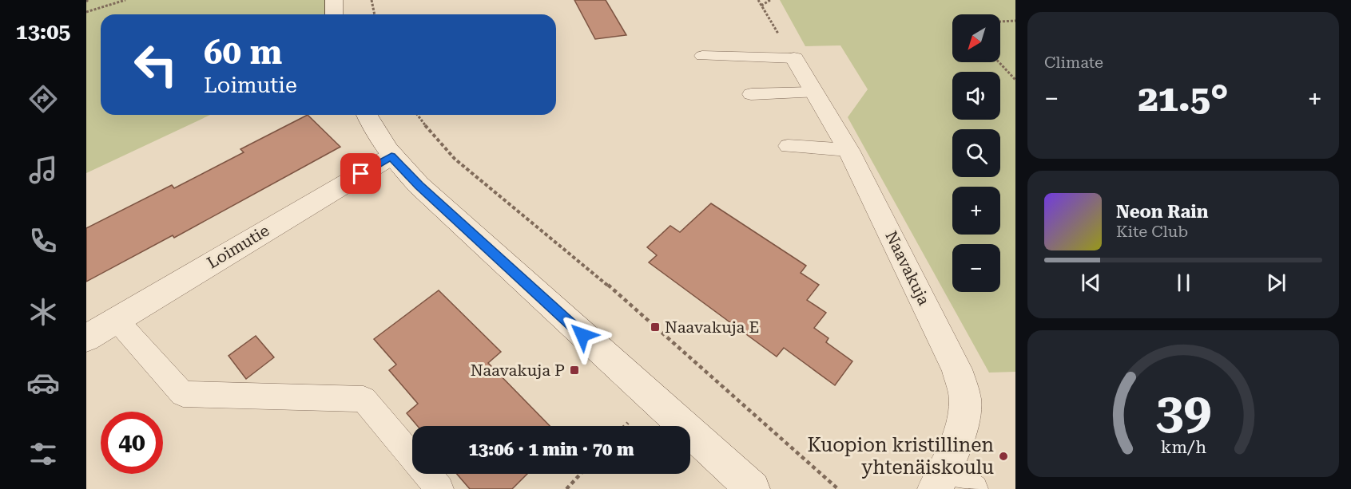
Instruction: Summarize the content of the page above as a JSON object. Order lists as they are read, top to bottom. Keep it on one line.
{"streets":{"street":["Loimutie","Naavakuja"]},"places":{"transit":["Naavakuja E","Naavakuja P"],"other":["Kuopion kristillinen yhtenäiskoulu"]},"north":"bottom left","page":{"tabs":"13:05","tile":"Climate","map_buttons":["+","−"],"turn":["60 m","Loimutie"],"heat":["−","21.5°","+"],"song":["Neon Rain","Kite Club"],"limit":"40","trip":"13:06 · 1 min · 70 m","gauge":["39","km/h"]}}
